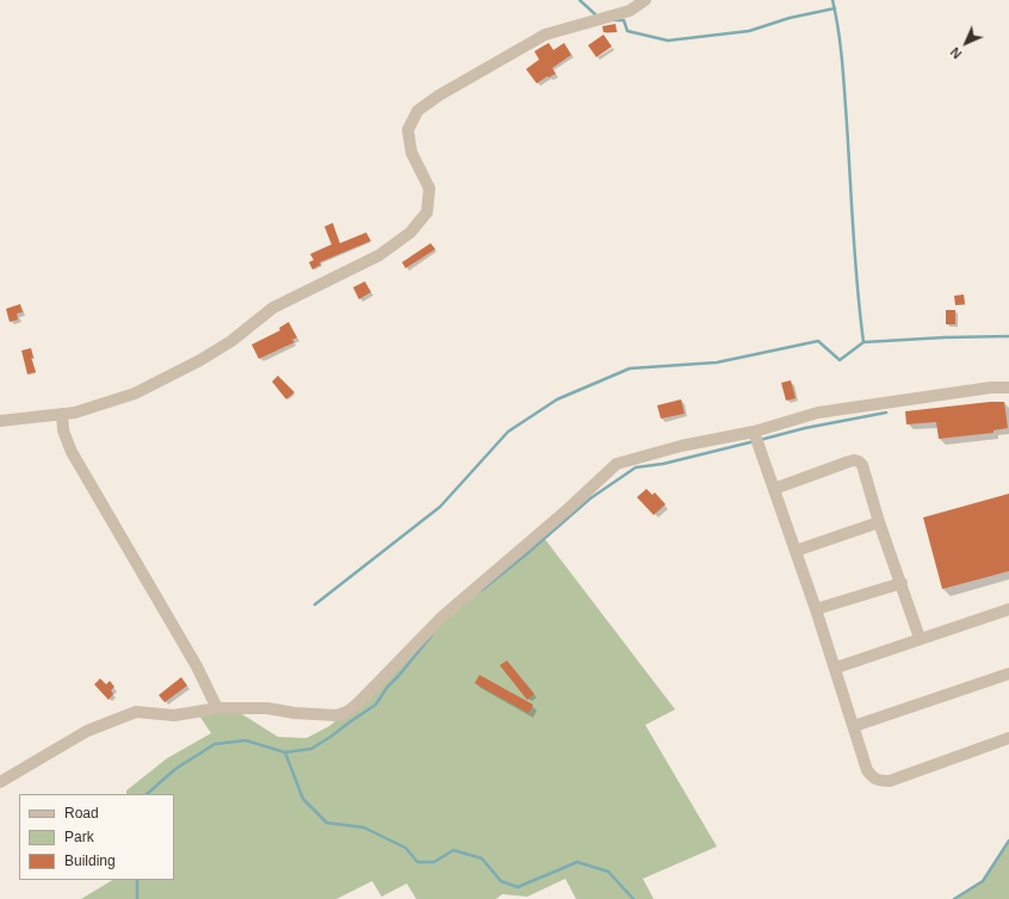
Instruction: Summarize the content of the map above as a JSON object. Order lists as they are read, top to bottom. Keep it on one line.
{"legend":["Road","Park","Building"],"north":"bottom left"}
